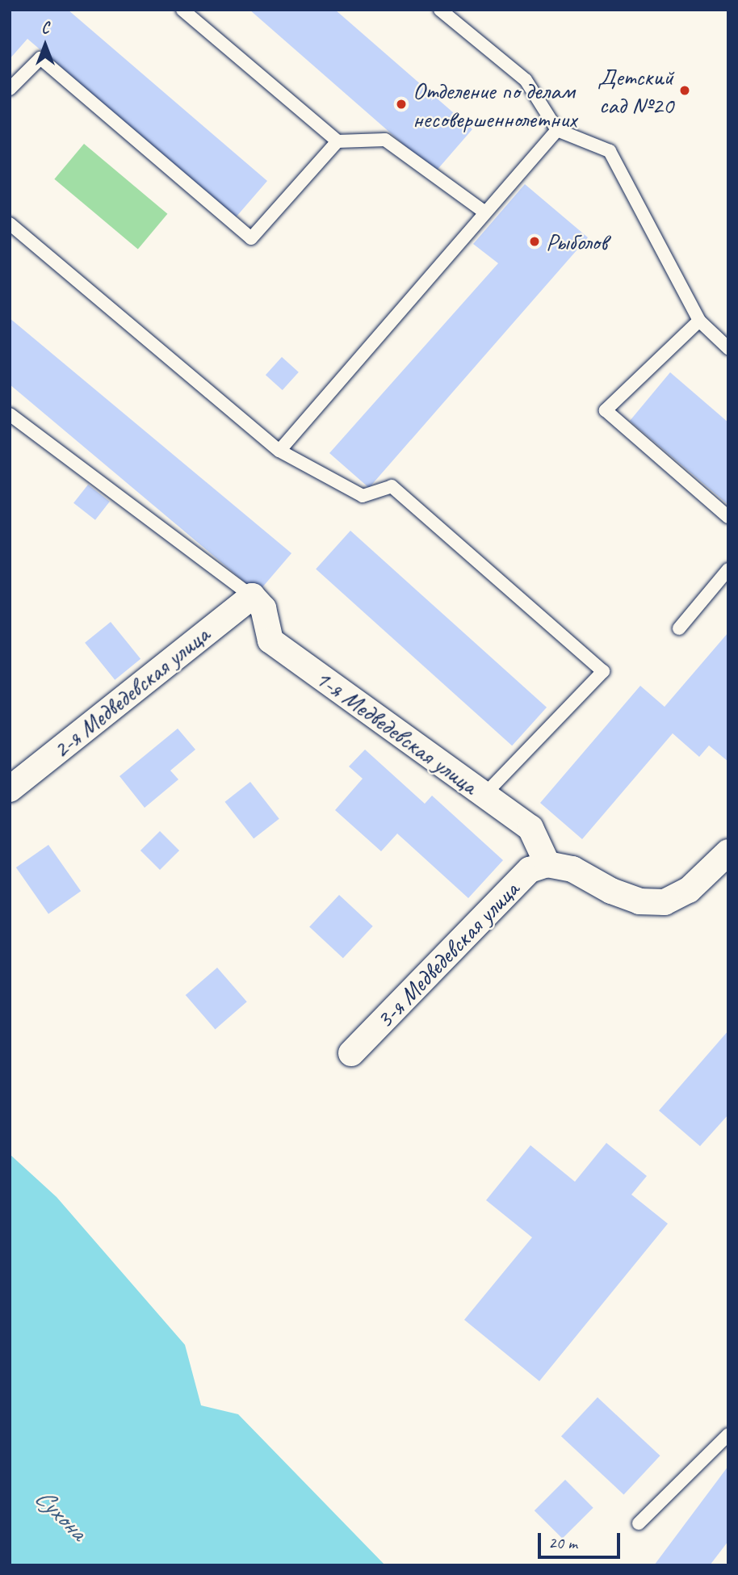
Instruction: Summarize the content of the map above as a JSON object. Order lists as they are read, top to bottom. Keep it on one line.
{"streets":{"street":["2-я Медведевская улица","1-я Медведевская улица","3-я Медведевская улица"]},"crossings":[["2-я Медведевская улица","1-я Медведевская улица"],["1-я Медведевская улица","3-я Медведевская улица"]],"water":["Сухона"],"places":["Детский сад №20","Отделение по делам несовершеннолетних","Рыболов"],"scale_bar":"20 m","north":"top"}
